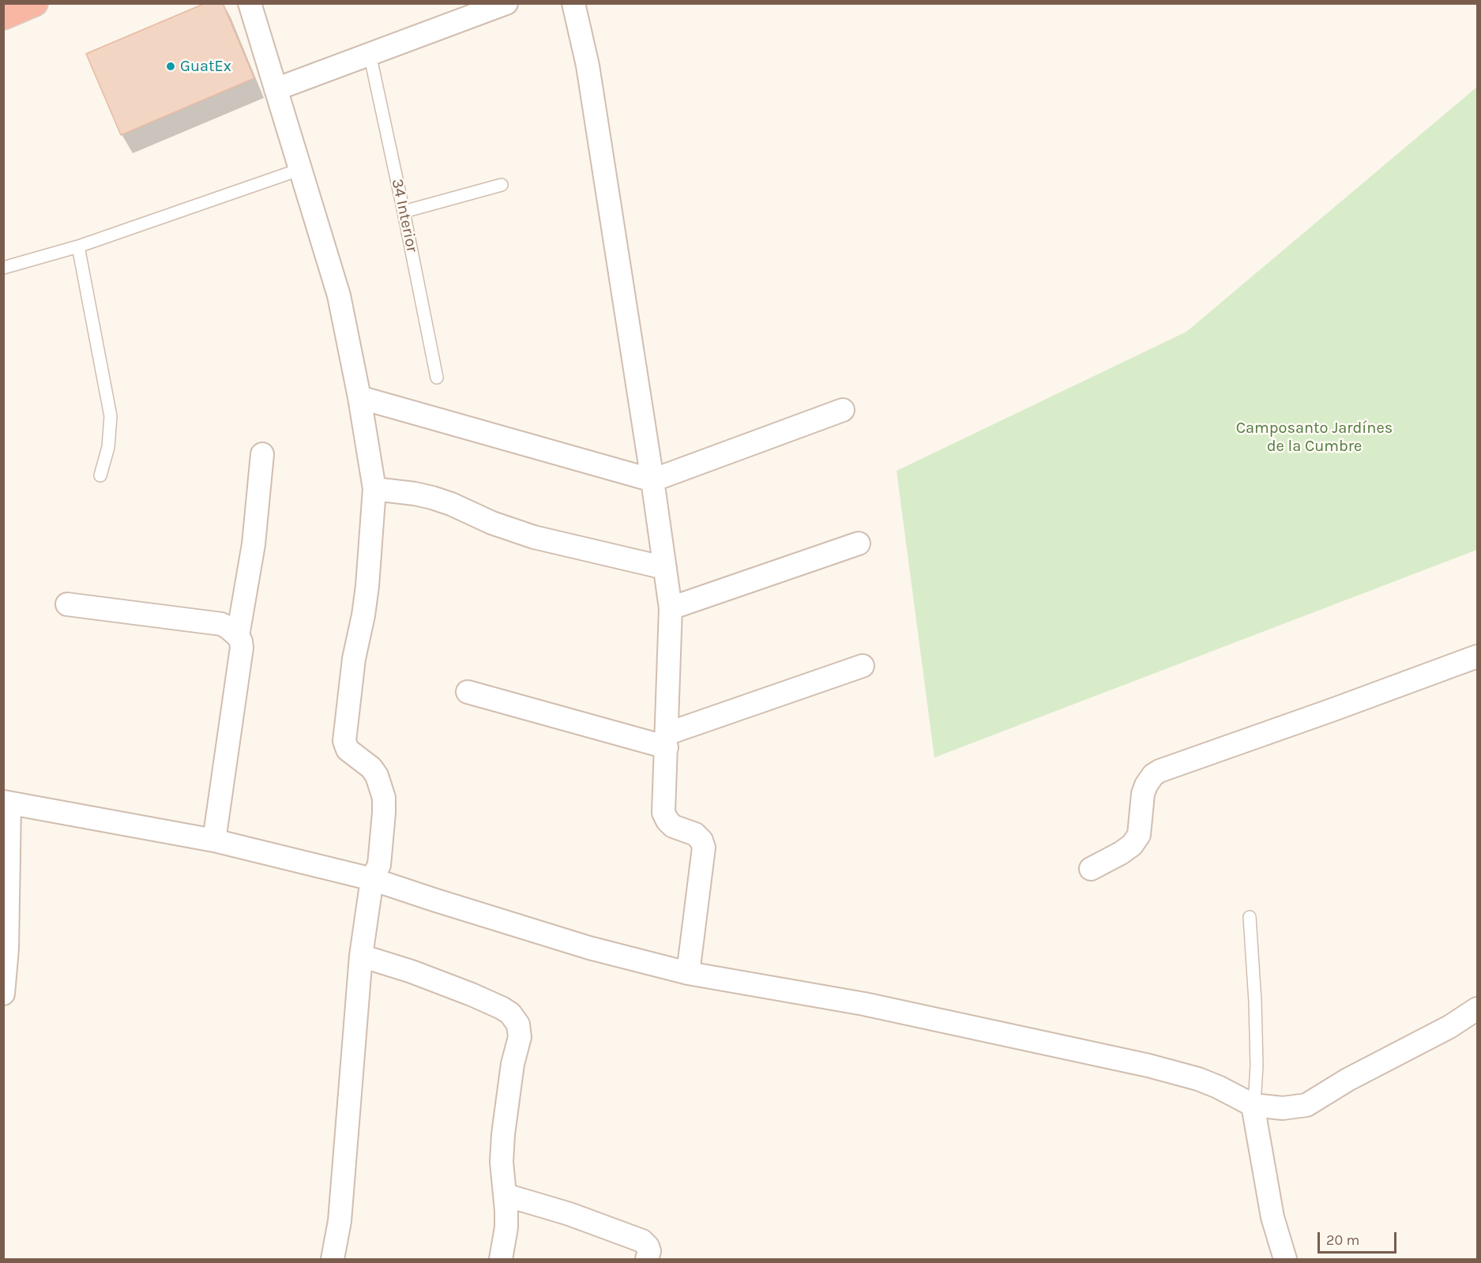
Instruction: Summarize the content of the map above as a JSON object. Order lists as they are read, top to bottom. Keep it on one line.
{"streets":{"lane":["34 Interior"]},"parks":["Camposanto Jardínes de la Cumbre"],"places":["GuatEx"],"scale_bar":"20 m"}
